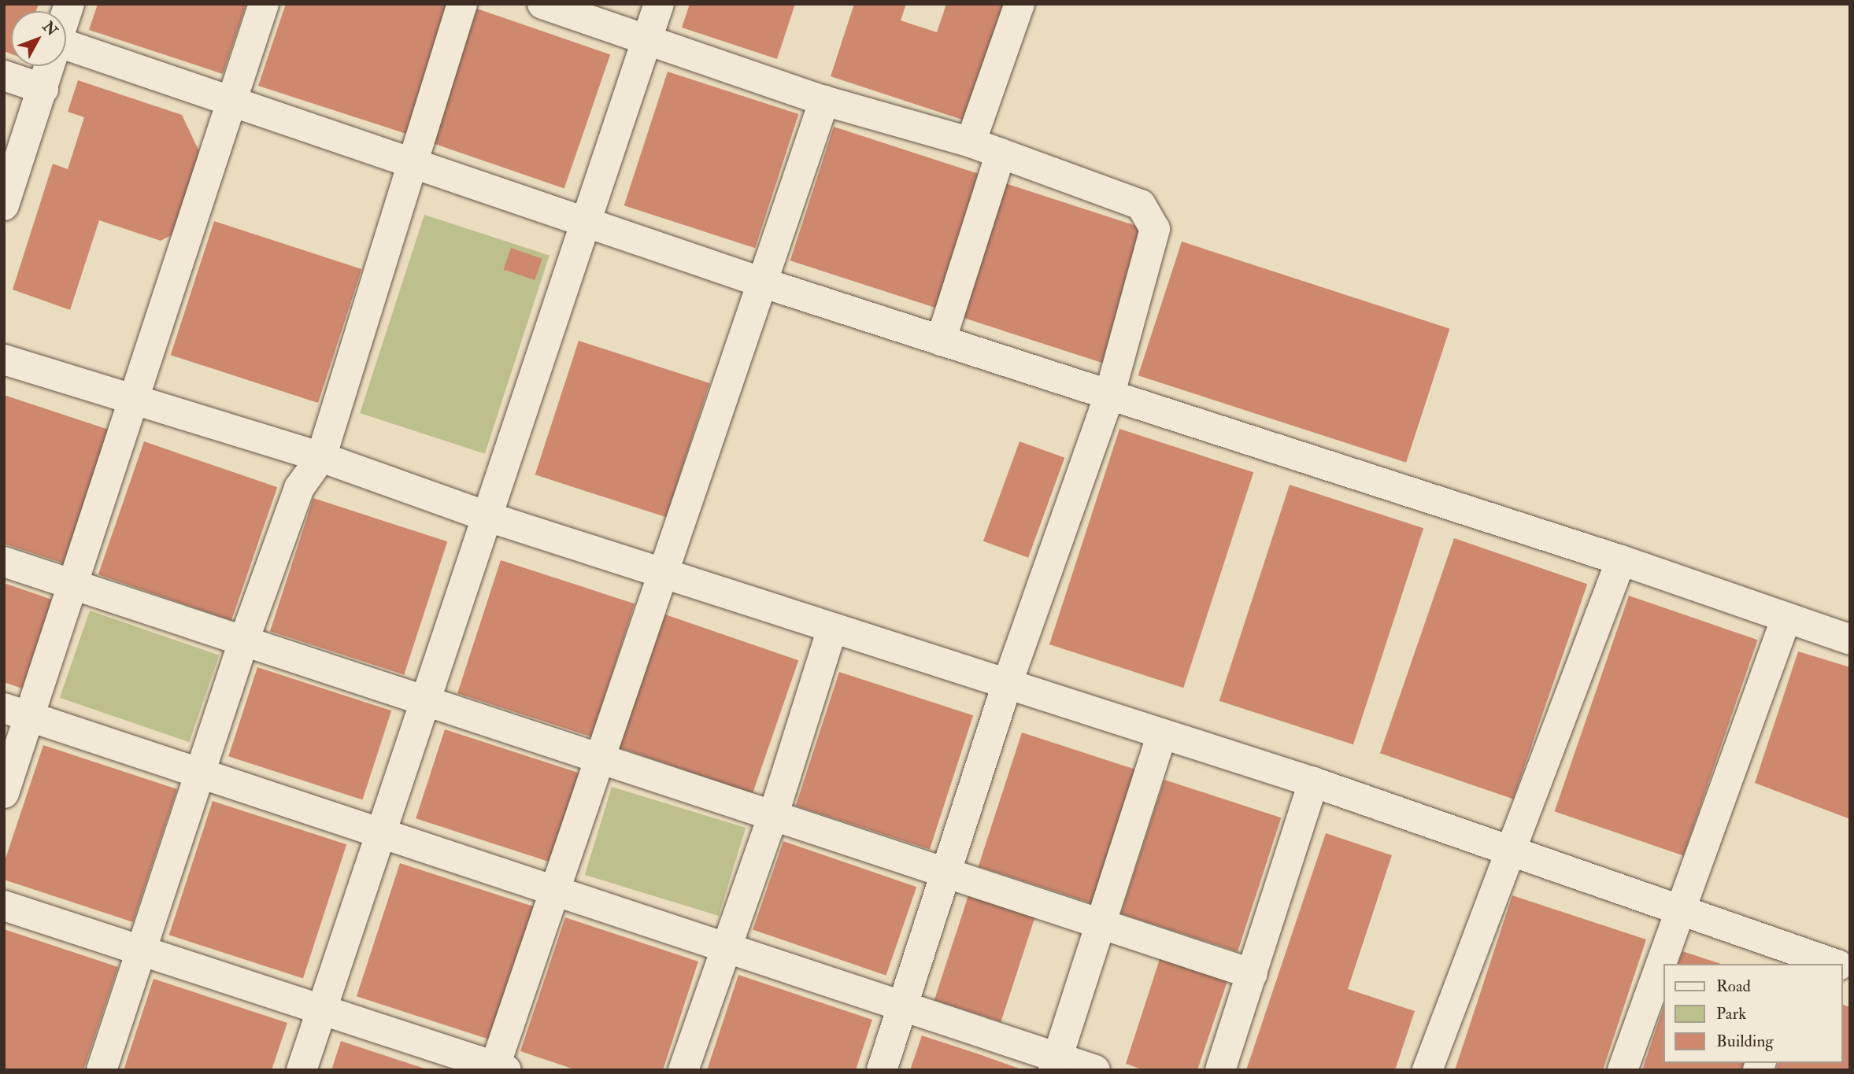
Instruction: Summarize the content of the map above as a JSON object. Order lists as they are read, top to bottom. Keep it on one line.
{"legend":["Road","Park","Building"],"north":"top right"}
